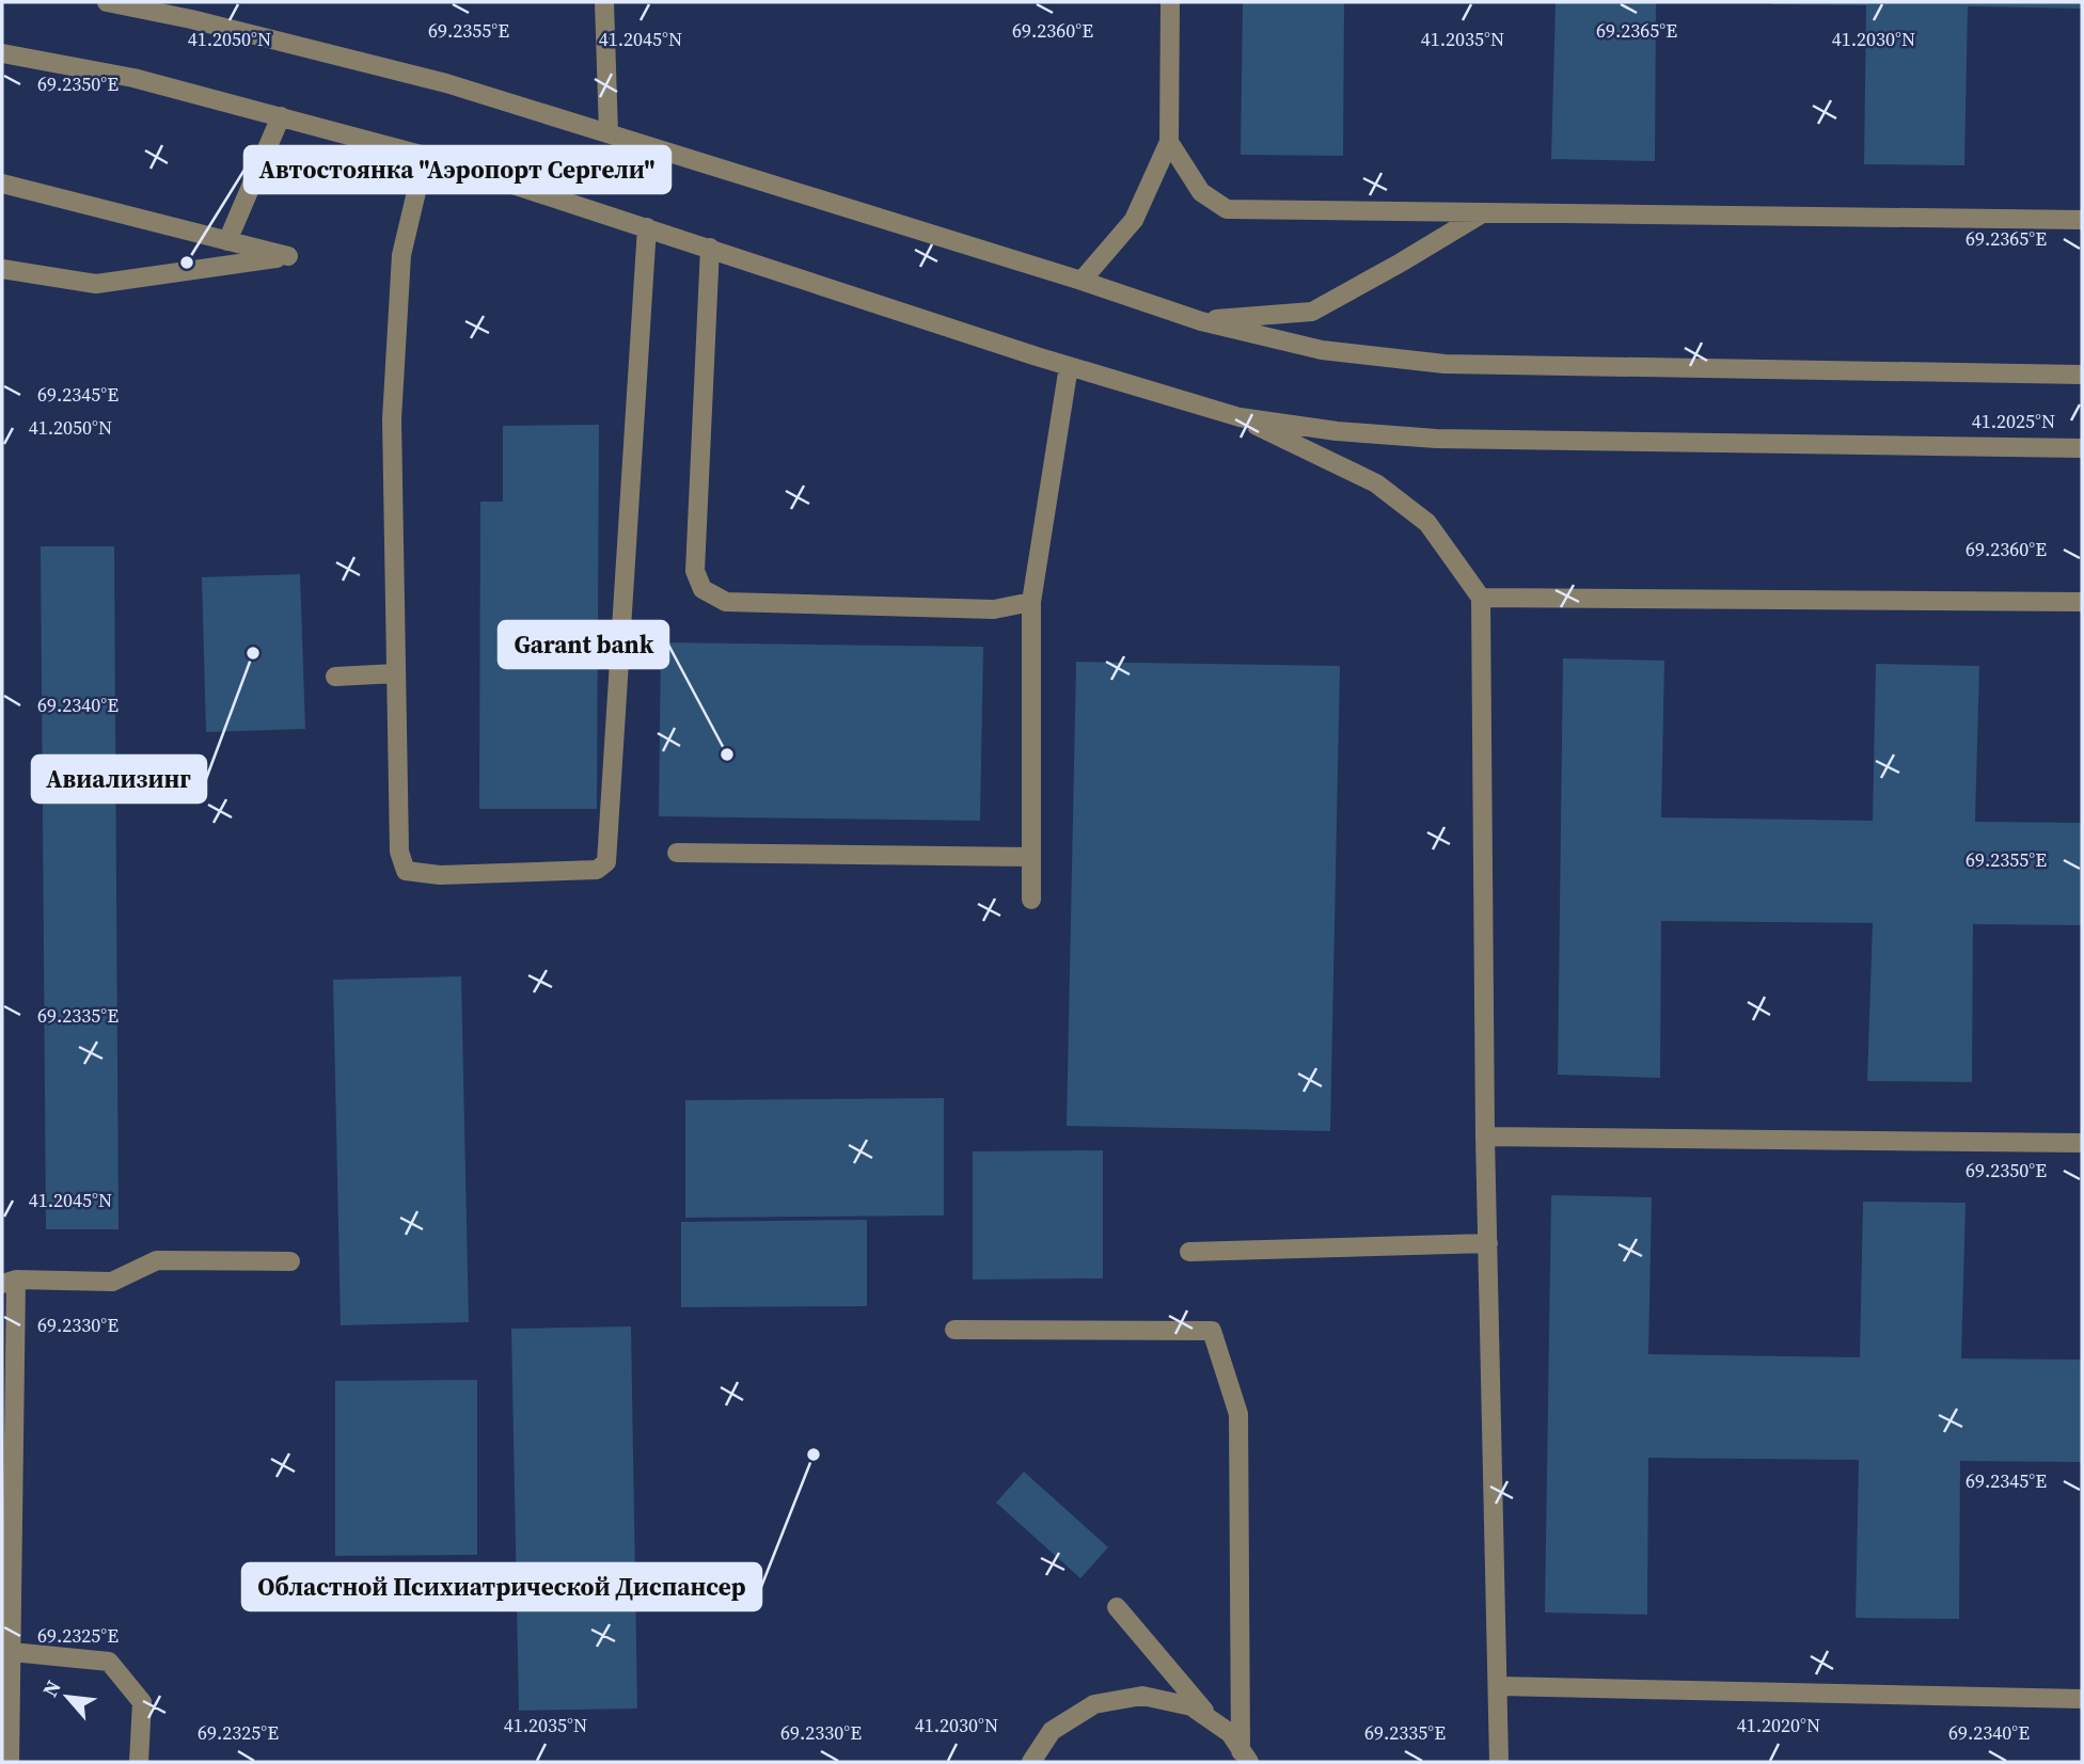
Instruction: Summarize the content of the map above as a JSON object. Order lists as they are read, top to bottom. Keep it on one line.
{"places":["Автостоянка \"Аэропорт Сергели\"","Авиализинг","Garant bank","Областной Психиатрической Диспансер"],"north":"top left","coordinates":["69.2355°E","69.2360°E","69.2365°E","41.2050°N","41.2045°N","41.2035°N","41.2030°N","69.2350°E","69.2345°E","41.2025°N","69.2340°E","69.2335°E","69.2330°E","69.2325°E","41.2020°N"]}
